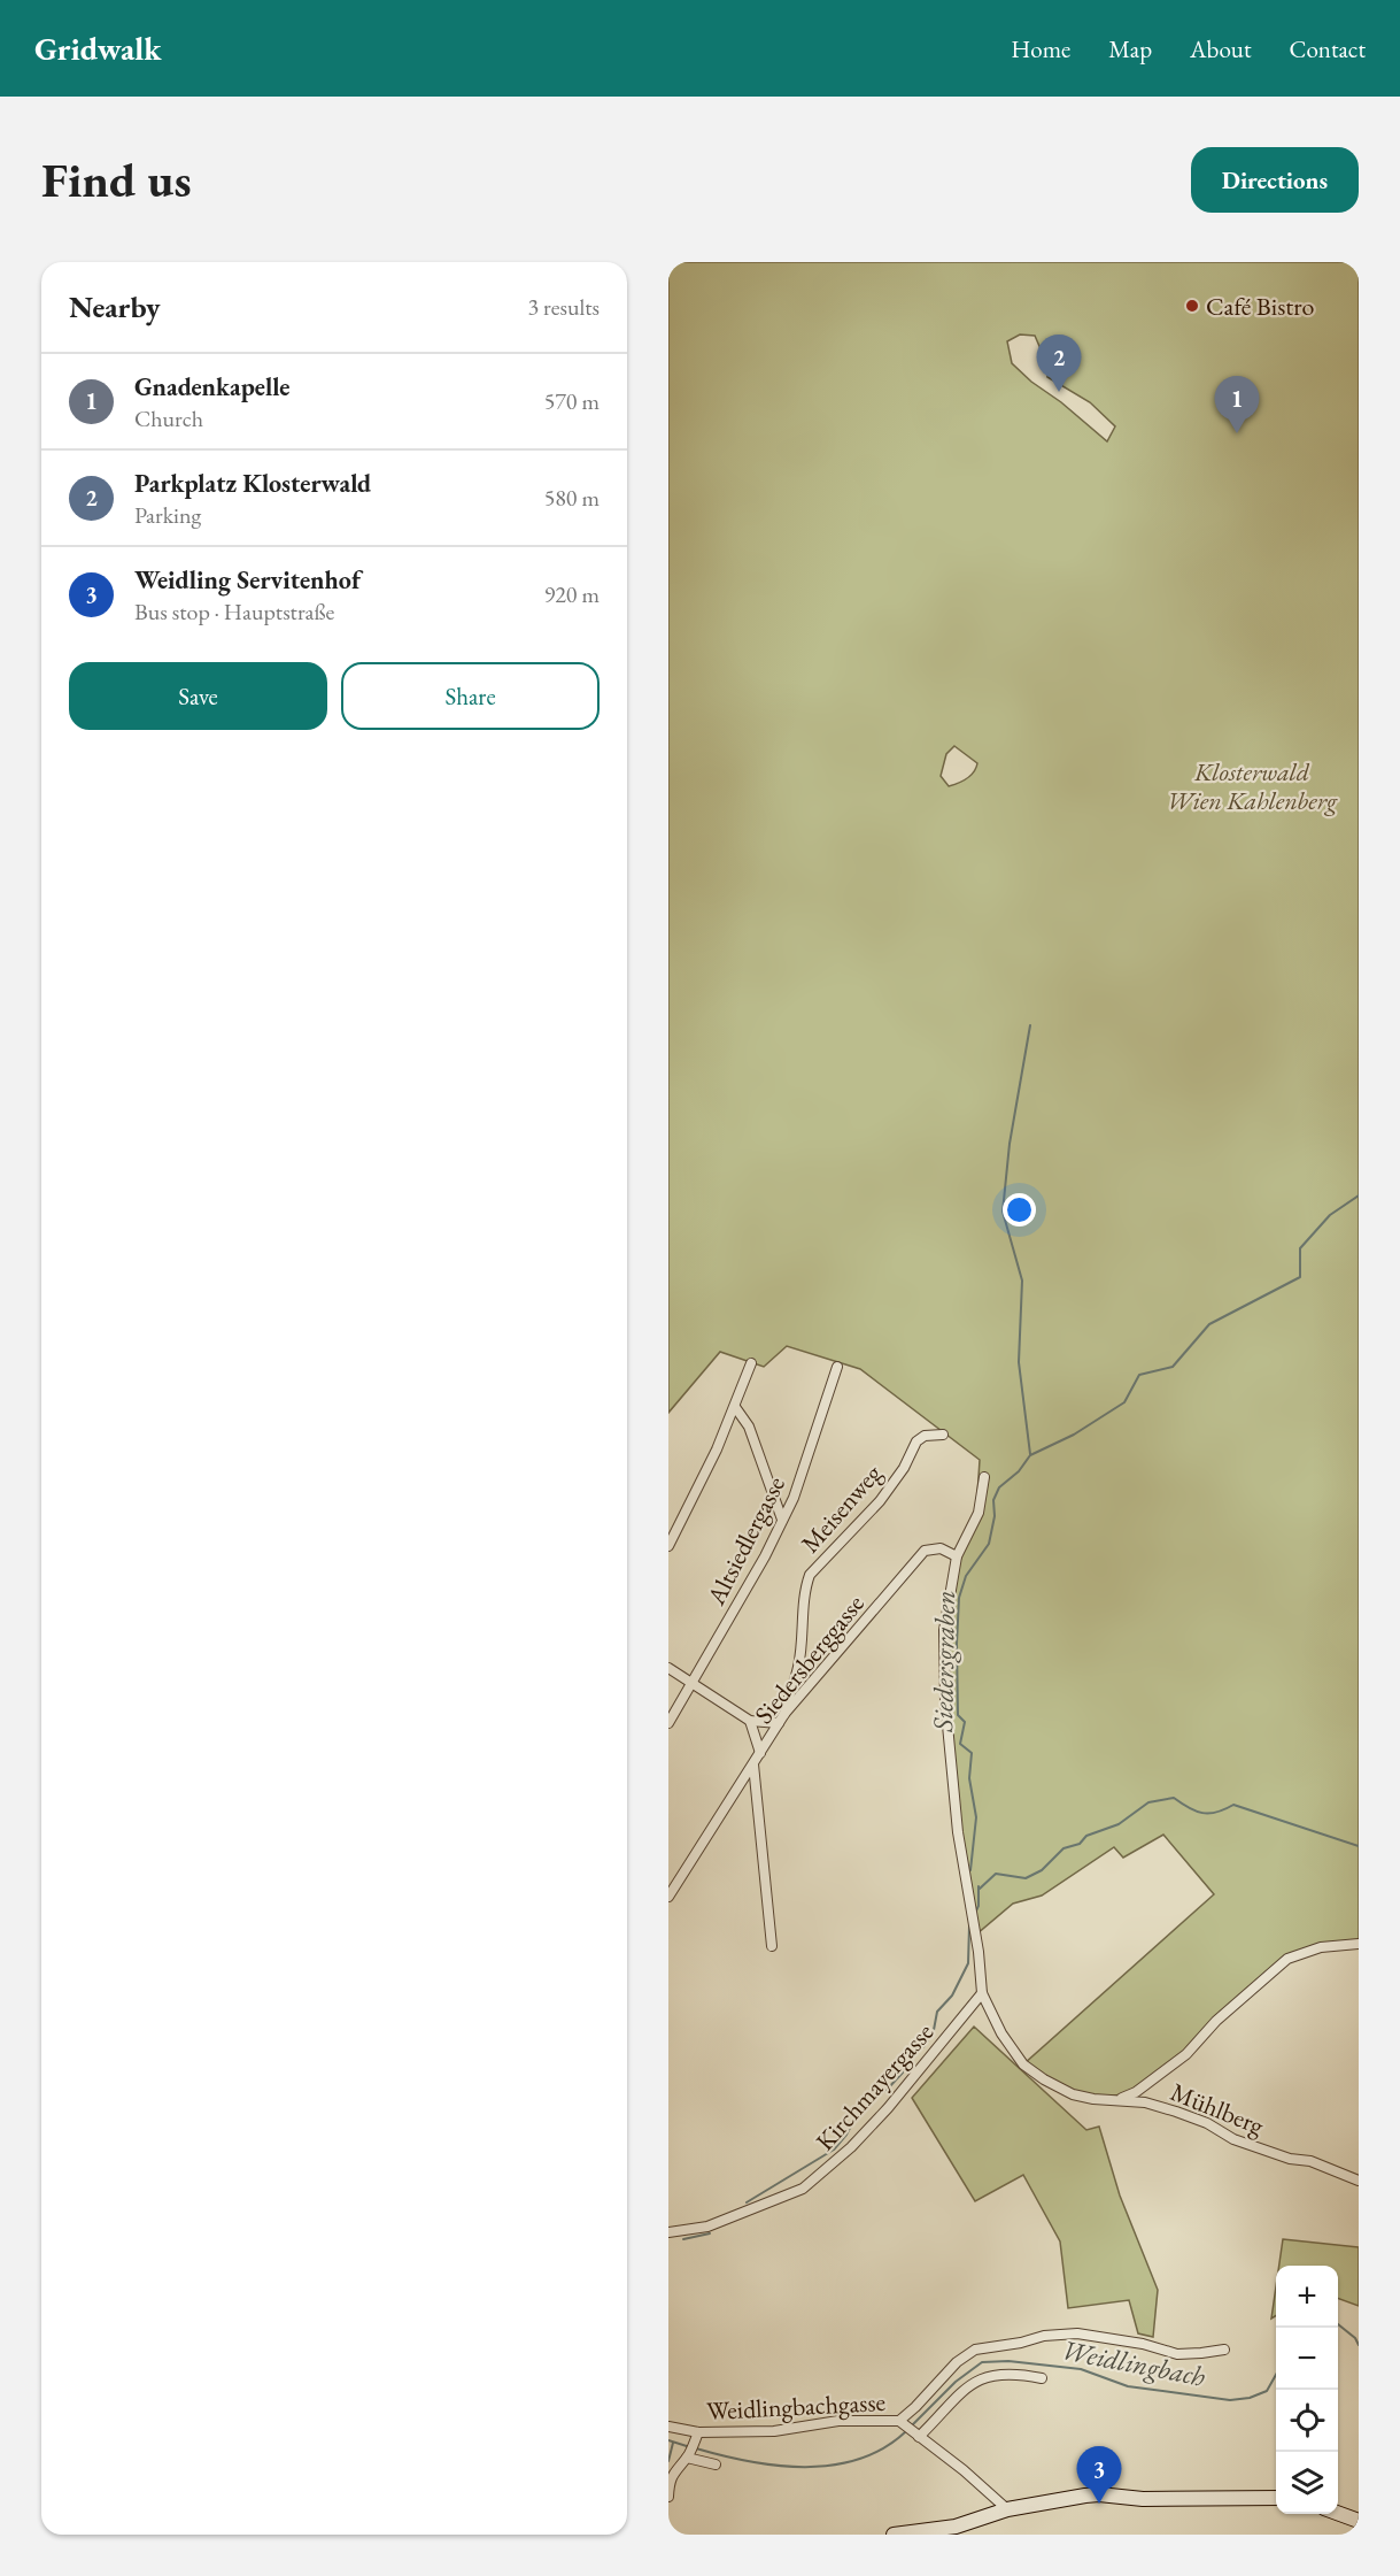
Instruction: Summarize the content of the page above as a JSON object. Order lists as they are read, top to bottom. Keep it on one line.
{"streets":{"street":["Meisenweg","Altsiedlergasse","Siedersberggasse","Kirchmayergasse","Mühlberg","Weidlingbachgasse"]},"crossings":[["Meisenweg","Siedersberggasse"],["Kirchmayergasse","Mühlberg"]],"water":["Siedersgraben","Weidlingbach"],"parks":["Klosterwald Wien Kahlenberg"],"places":["Café Bistro"],"page":{"header":"Gridwalk","nav":["Home","Map","About","Contact"],"buttons":["Directions",["Save","Share"]],"title":"Find us","heading":["Nearby","3 results"],"pins":["2","1","3"],"list":[{"mark":"1","name":"Gnadenkapelle","note":"Church","value":"570 m"},{"mark":"2","name":"Parkplatz Klosterwald","note":"Parking","value":"580 m"},{"mark":"3","name":"Weidling Servitenhof","note":"Bus stop · Hauptstraße","value":"920 m"}],"map_buttons":["+","−"]}}
